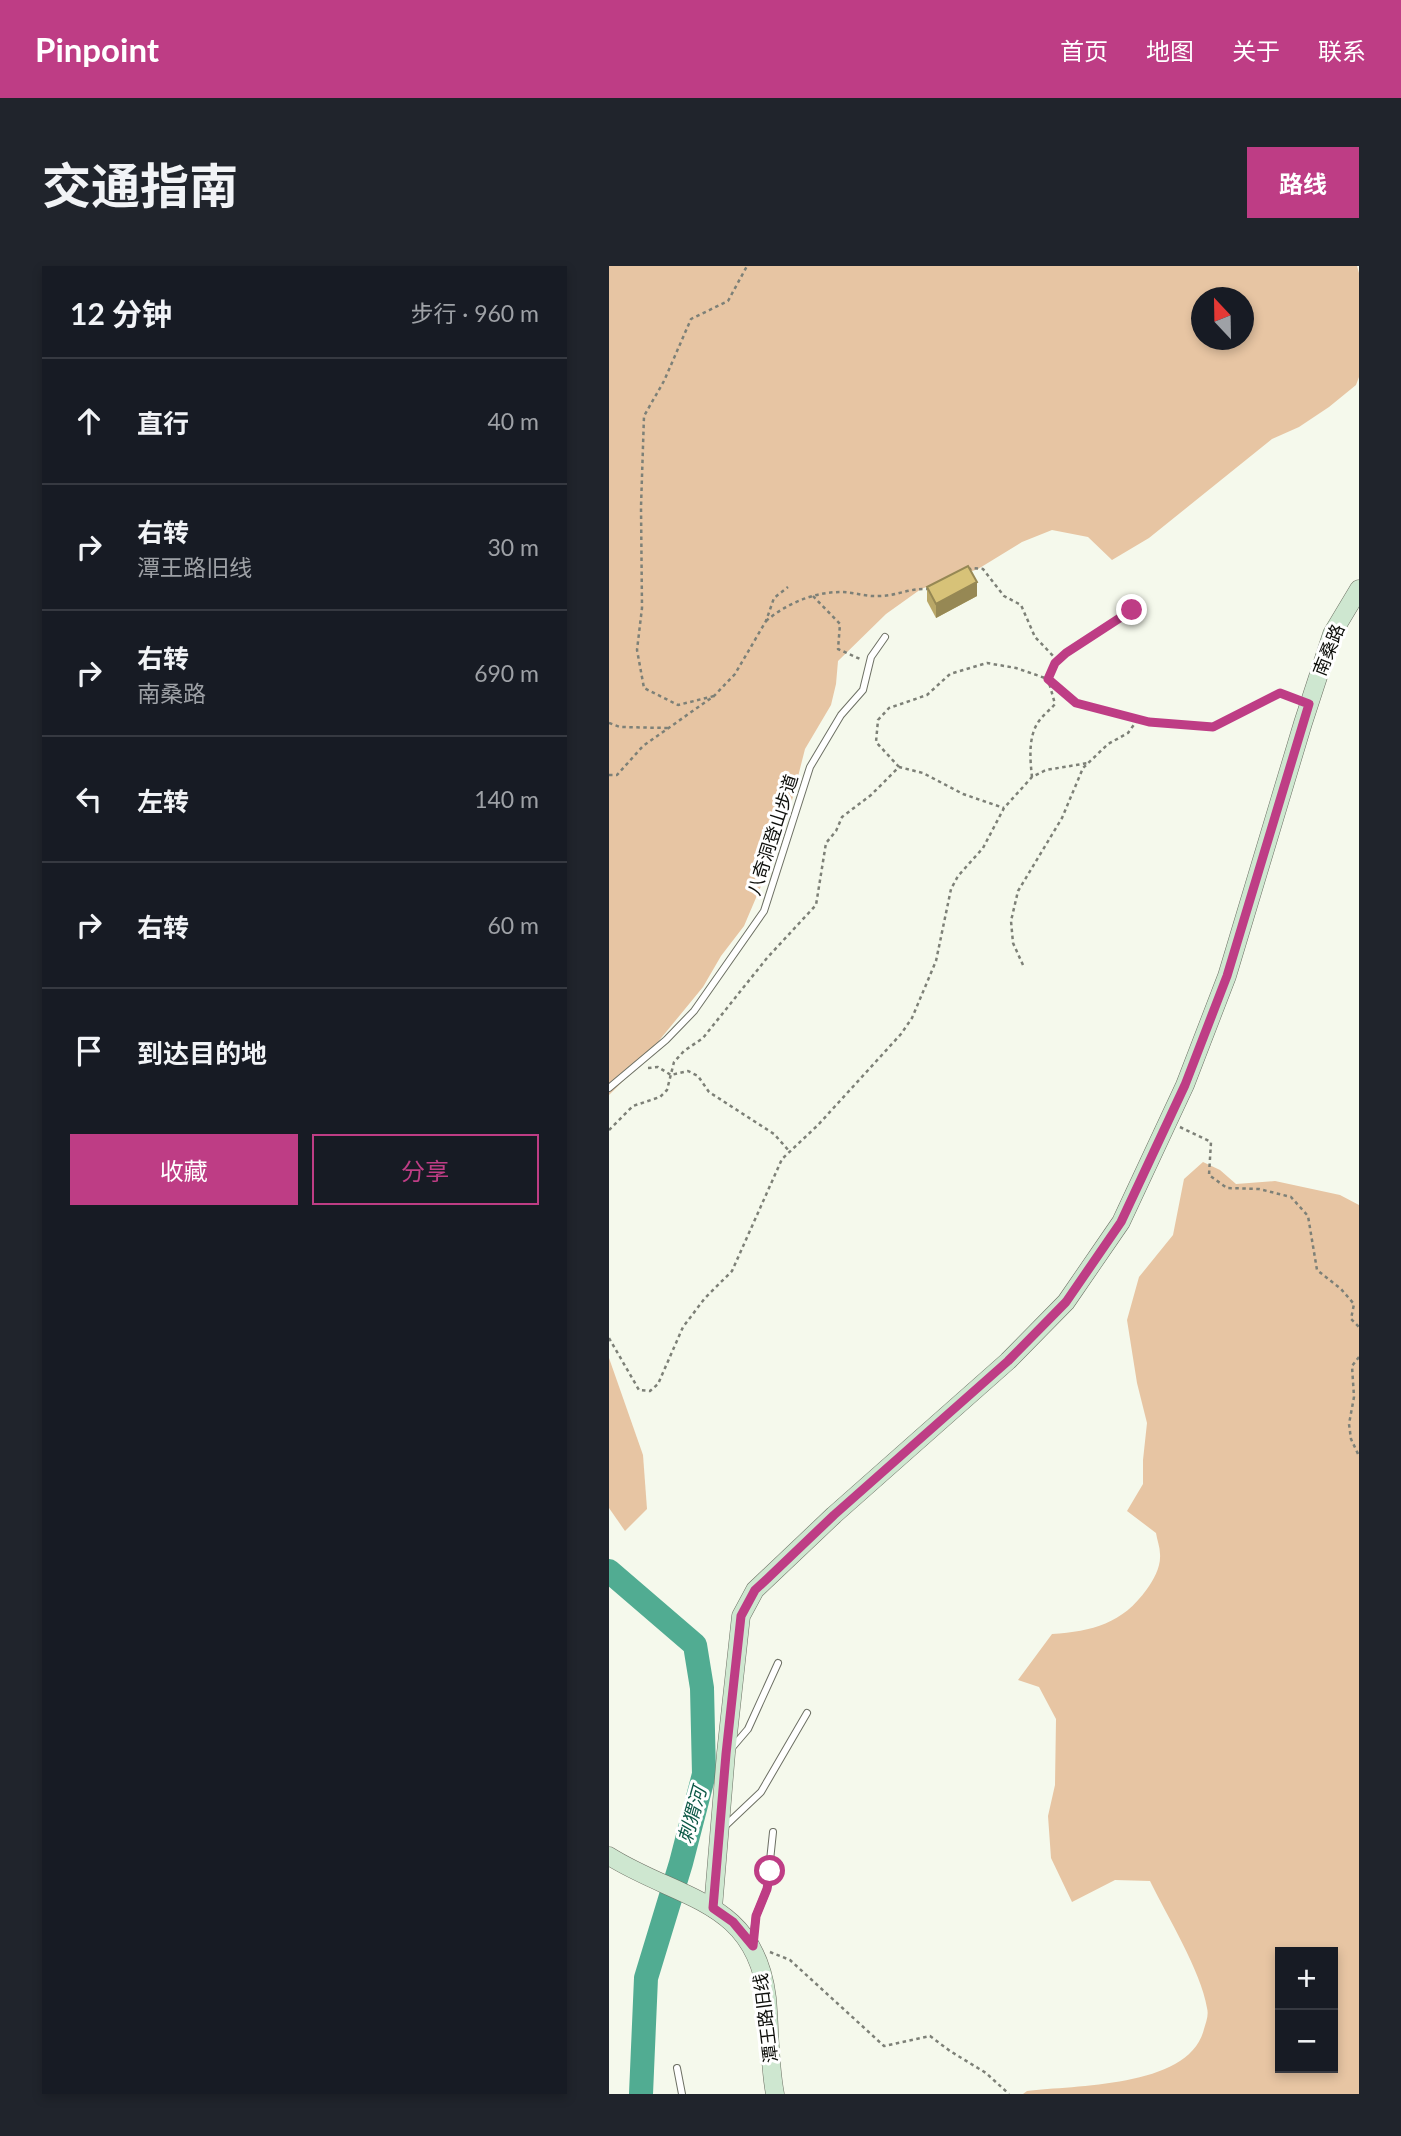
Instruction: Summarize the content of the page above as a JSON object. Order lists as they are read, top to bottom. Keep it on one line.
{"streets":{"street":["南桑路","潭王路旧线"],"lane":["八奇洞登山步道"]},"crossings":[["南桑路","潭王路旧线"]],"water":["刺猬河"],"north":"top","page":{"header":"Pinpoint","nav":["首页","地图","关于","联系"],"title":"交通指南","buttons":["路线",["收藏","分享"]],"heading":["12 分钟","步行 · 960 m"],"list":[["直行","40 m"],["右转","潭王路旧线","30 m"],["右转","南桑路","690 m"],["左转","140 m"],["右转","60 m"],"到达目的地"],"map_buttons":["+","−"]}}
